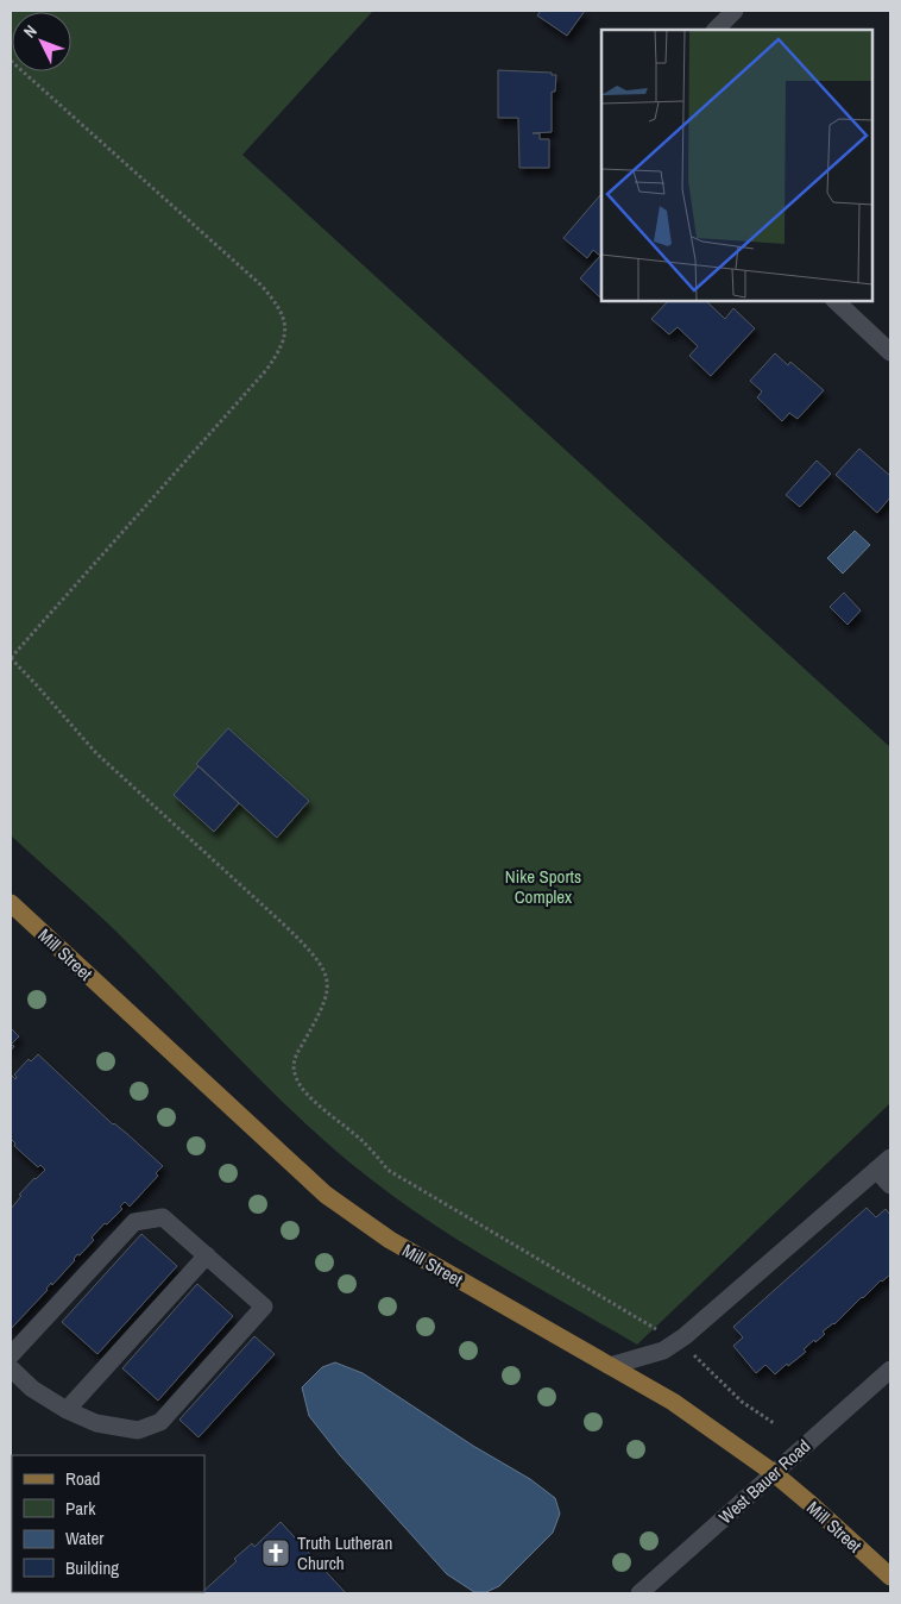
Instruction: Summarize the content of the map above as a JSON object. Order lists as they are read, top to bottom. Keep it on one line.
{"streets":{"main road":["Mill Street"],"street":["West Bauer Road"]},"crossings":[["Mill Street","West Bauer Road"]],"parks":["Nike Sports Complex"],"places":{"church":["Truth Lutheran Church"]},"legend":["Road","Park","Water","Building"],"north":"top left"}
